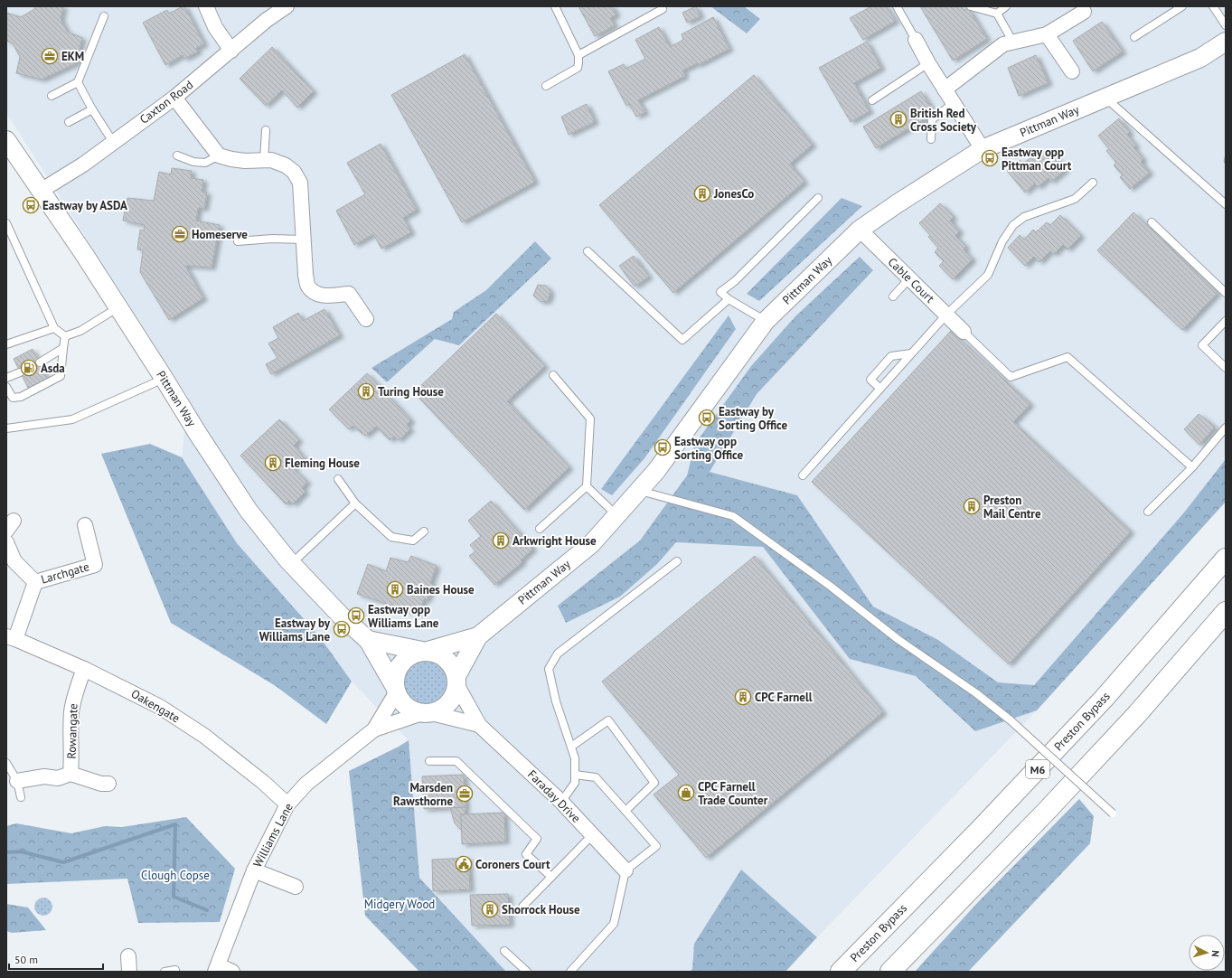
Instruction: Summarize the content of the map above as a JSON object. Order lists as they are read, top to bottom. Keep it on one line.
{"streets":{"highway":["Preston Bypass","M6"],"street":["Caxton Road","Pittman Way","Cable Court","Larchgate","Oakengate","Rowangate","Faraday Drive","Williams Lane"]},"crossings":[["Caxton Road","Pittman Way"],["Pittman Way","Cable Court"],["Pittman Way","Faraday Drive"],["Pittman Way","Williams Lane"],["Larchgate","Oakengate"],["Oakengate","Rowangate"],["Oakengate","Williams Lane"],["Faraday Drive","Williams Lane"]],"parks":["Clough Copse","Midgery Wood"],"places":{"office":["EKM","Homeserve","Marsden Rawsthorne"],"building":["British Red Cross Society","JonesCo","Turing House","Fleming House","Preston Mail Centre","Arkwright House","Baines House","CPC Farnell","Shorrock House"],"bus stop":["Eastway opp Pittman Court","Eastway by ASDA","Eastway by Sorting Office","Eastway opp Sorting Office","Eastway opp Williams Lane","Eastway by Williams Lane"],"fuel station":["Asda"],"shop":["CPC Farnell Trade Counter"],"public building":["Coroners Court"]},"scale_bar":"50 m","north":"right"}
